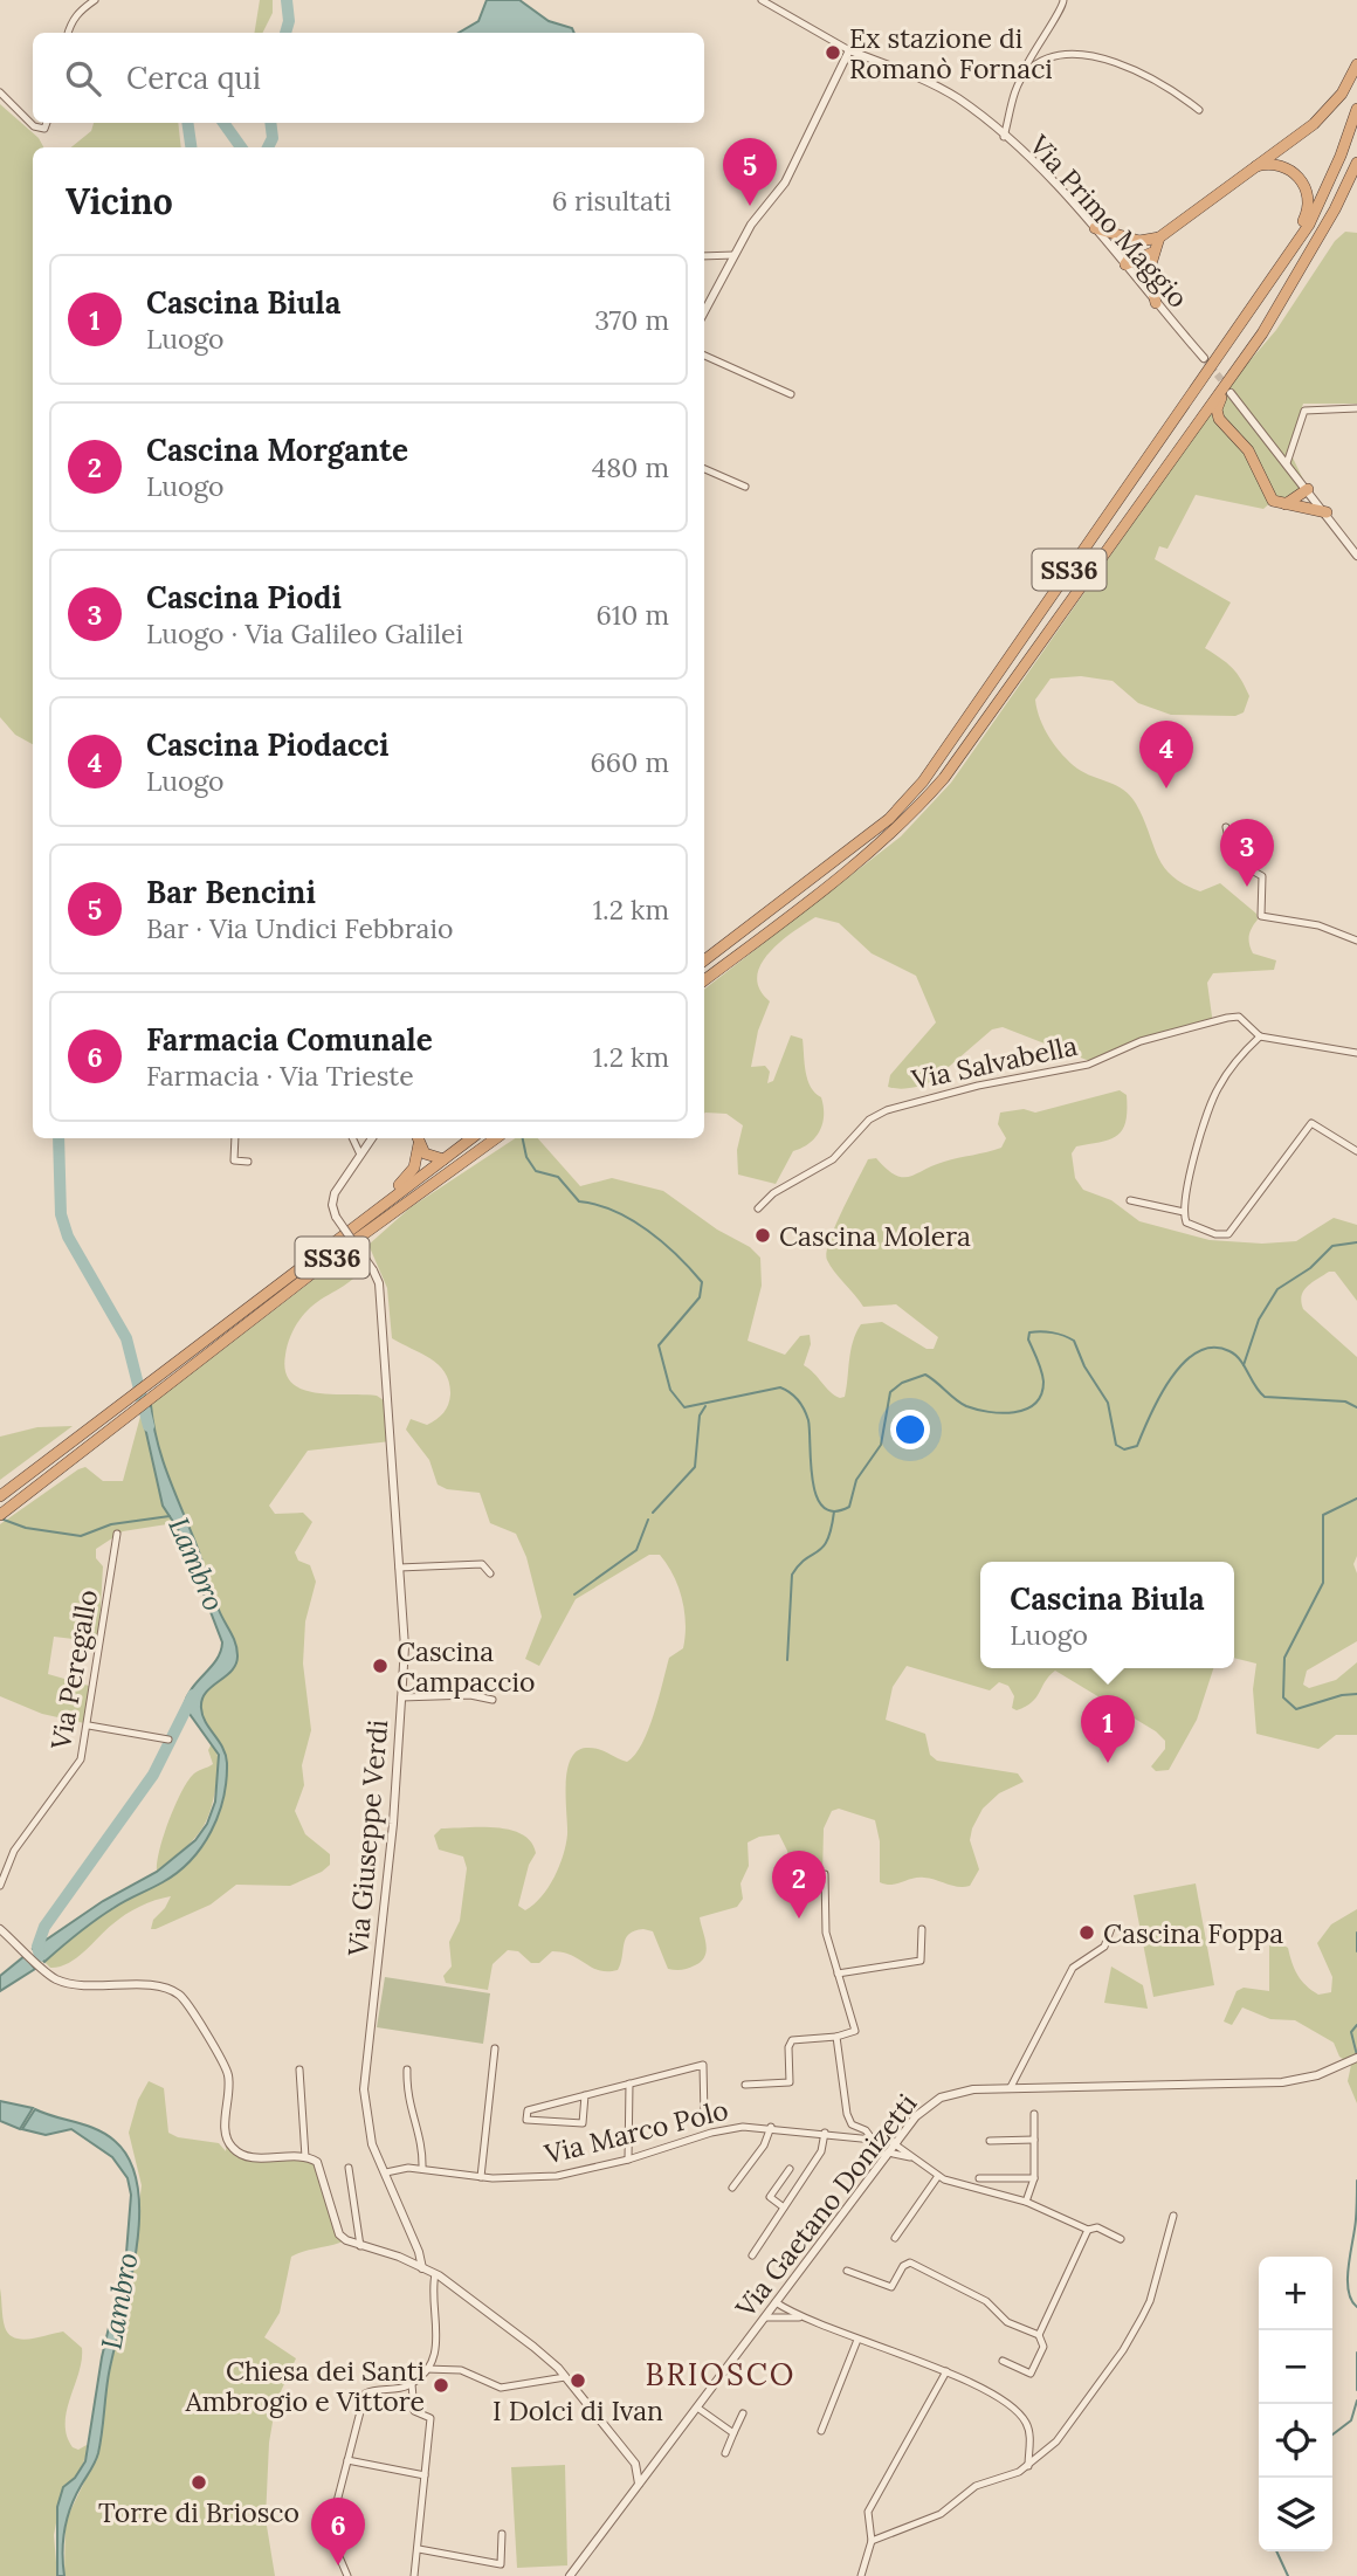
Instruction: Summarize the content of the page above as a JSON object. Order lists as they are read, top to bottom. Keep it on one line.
{"streets":{"highway":["SS36"],"street":["Via Primo Maggio","Via Salvabella","Via Peregallo","Via Giuseppe Verdi","Via Marco Polo","Via Gaetano Donizetti"]},"crossings":[["Via Giuseppe Verdi","Via Marco Polo"],["Via Marco Polo","Via Gaetano Donizetti"]],"districts":["BRIOSCO"],"water":["Lambro"],"places":["Ex stazione di Romanò Fornaci","Cascina Molera","Cascina Campaccio","Cascina Foppa","I Dolci di Ivan","Chiesa dei Santi Ambrogio e Vittore","Torre di Briosco"],"page":{"search":"Cerca qui","pins":["5","4","3","1","2","6"],"heading":["Vicino","6 risultati"],"list":[{"mark":"1","name":"Cascina Biula","note":"Luogo","value":"370 m"},{"mark":"2","name":"Cascina Morgante","note":"Luogo","value":"480 m"},{"mark":"3","name":"Cascina Piodi","note":"Luogo · Via Galileo Galilei","value":"610 m"},{"mark":"4","name":"Cascina Piodacci","note":"Luogo","value":"660 m"},{"mark":"5","name":"Bar Bencini","note":"Bar · Via Undici Febbraio","value":"1.2 km"},{"mark":"6","name":"Farmacia Comunale","note":"Farmacia · Via Trieste","value":"1.2 km"}],"popup":["Cascina Biula","Luogo"],"map_buttons":["+","−"]}}
